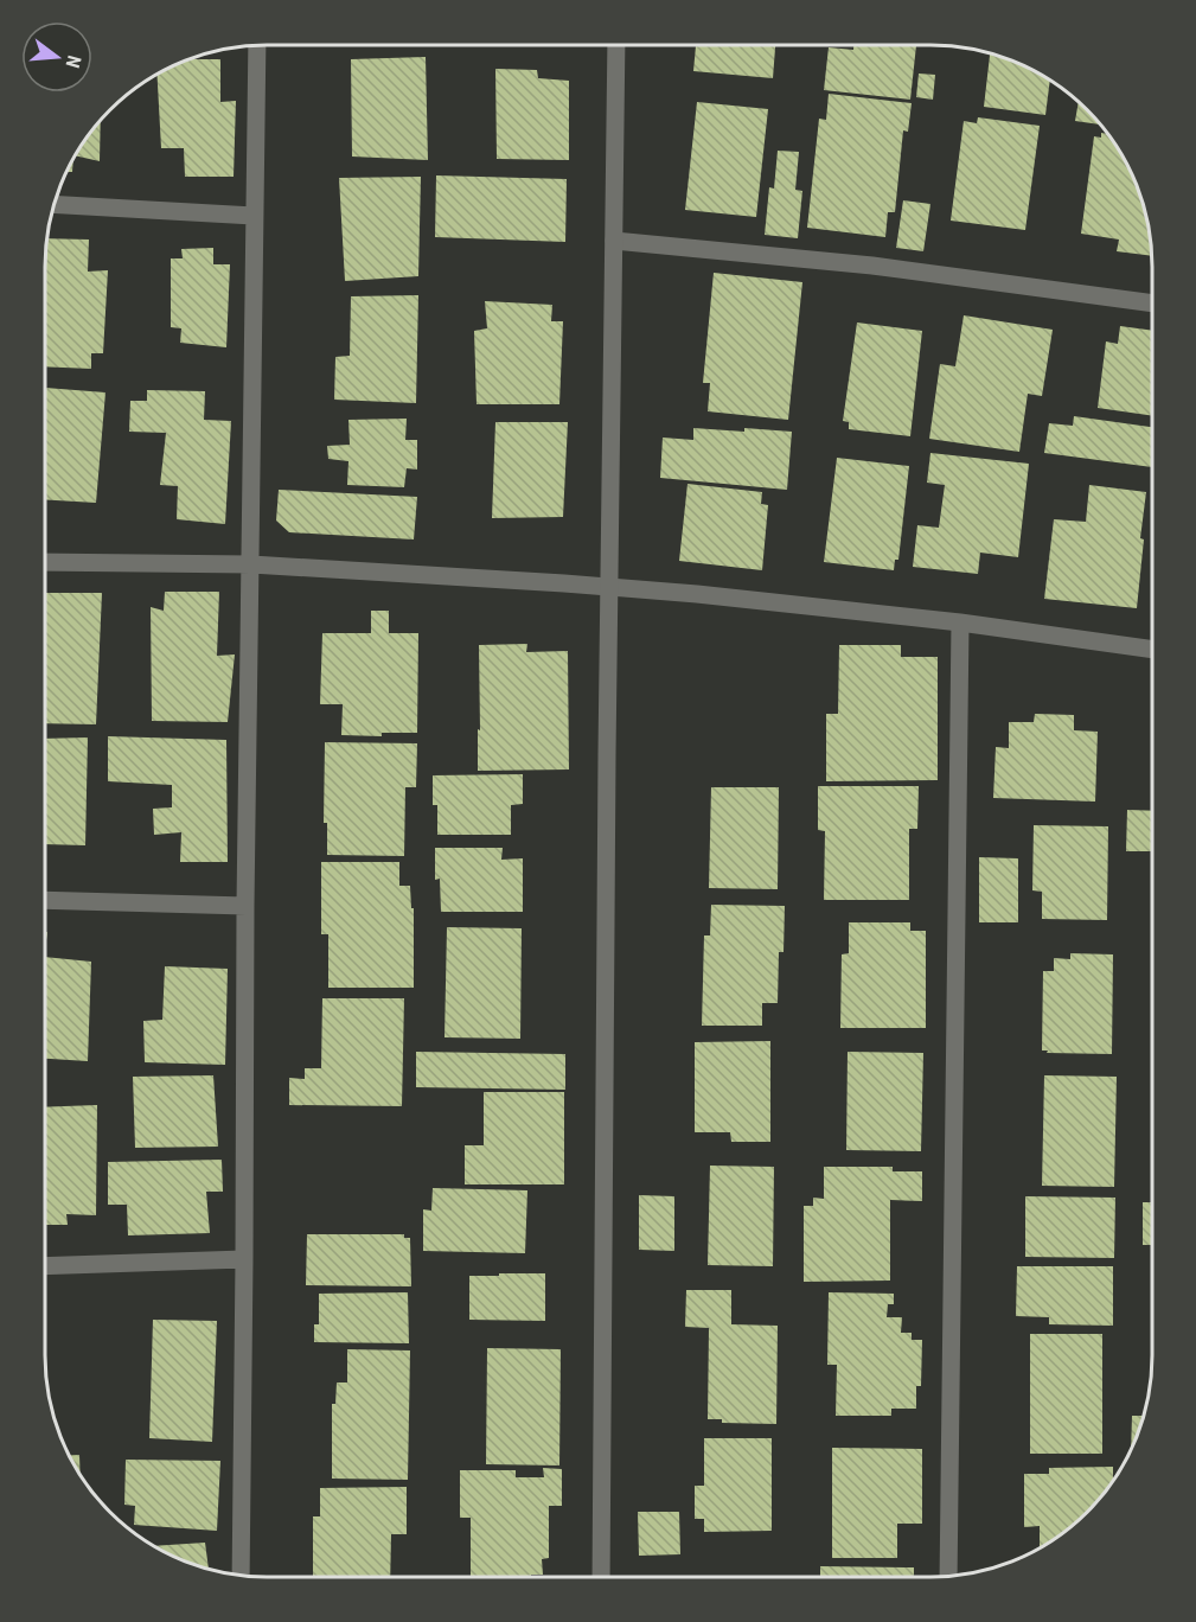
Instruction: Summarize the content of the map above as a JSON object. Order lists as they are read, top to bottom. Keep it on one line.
{"north":"right"}
